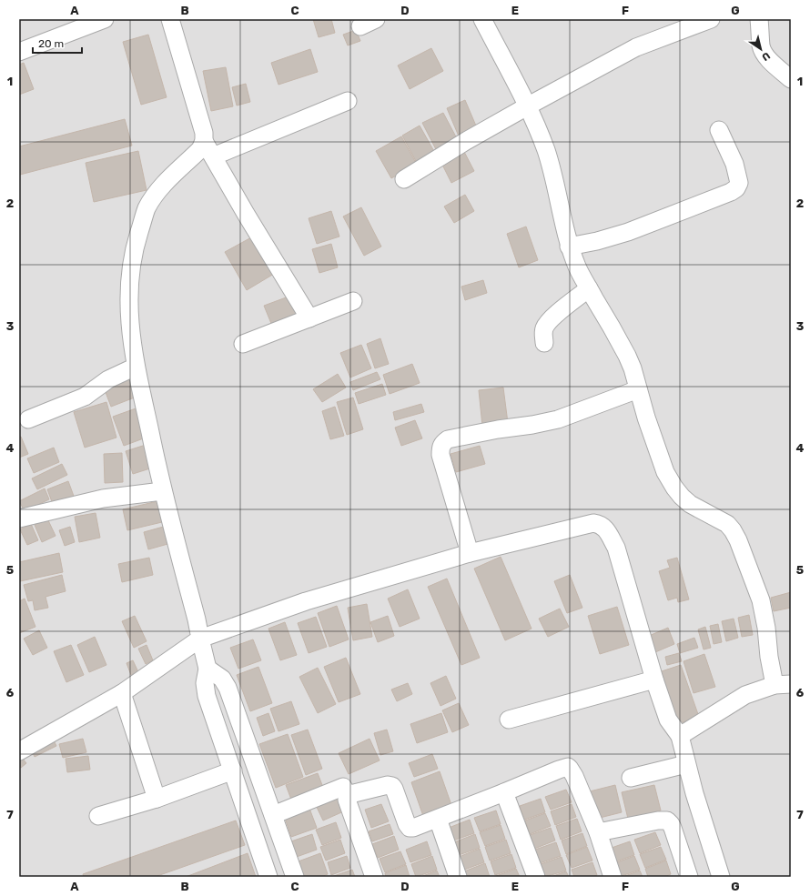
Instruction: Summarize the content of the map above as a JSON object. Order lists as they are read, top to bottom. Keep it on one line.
{"scale_bar":"20 m","north":"bottom right","grid":{"columns":["A","B","C","D","E","F","G"],"rows":["1","2","3","4","5","6","7"]}}
